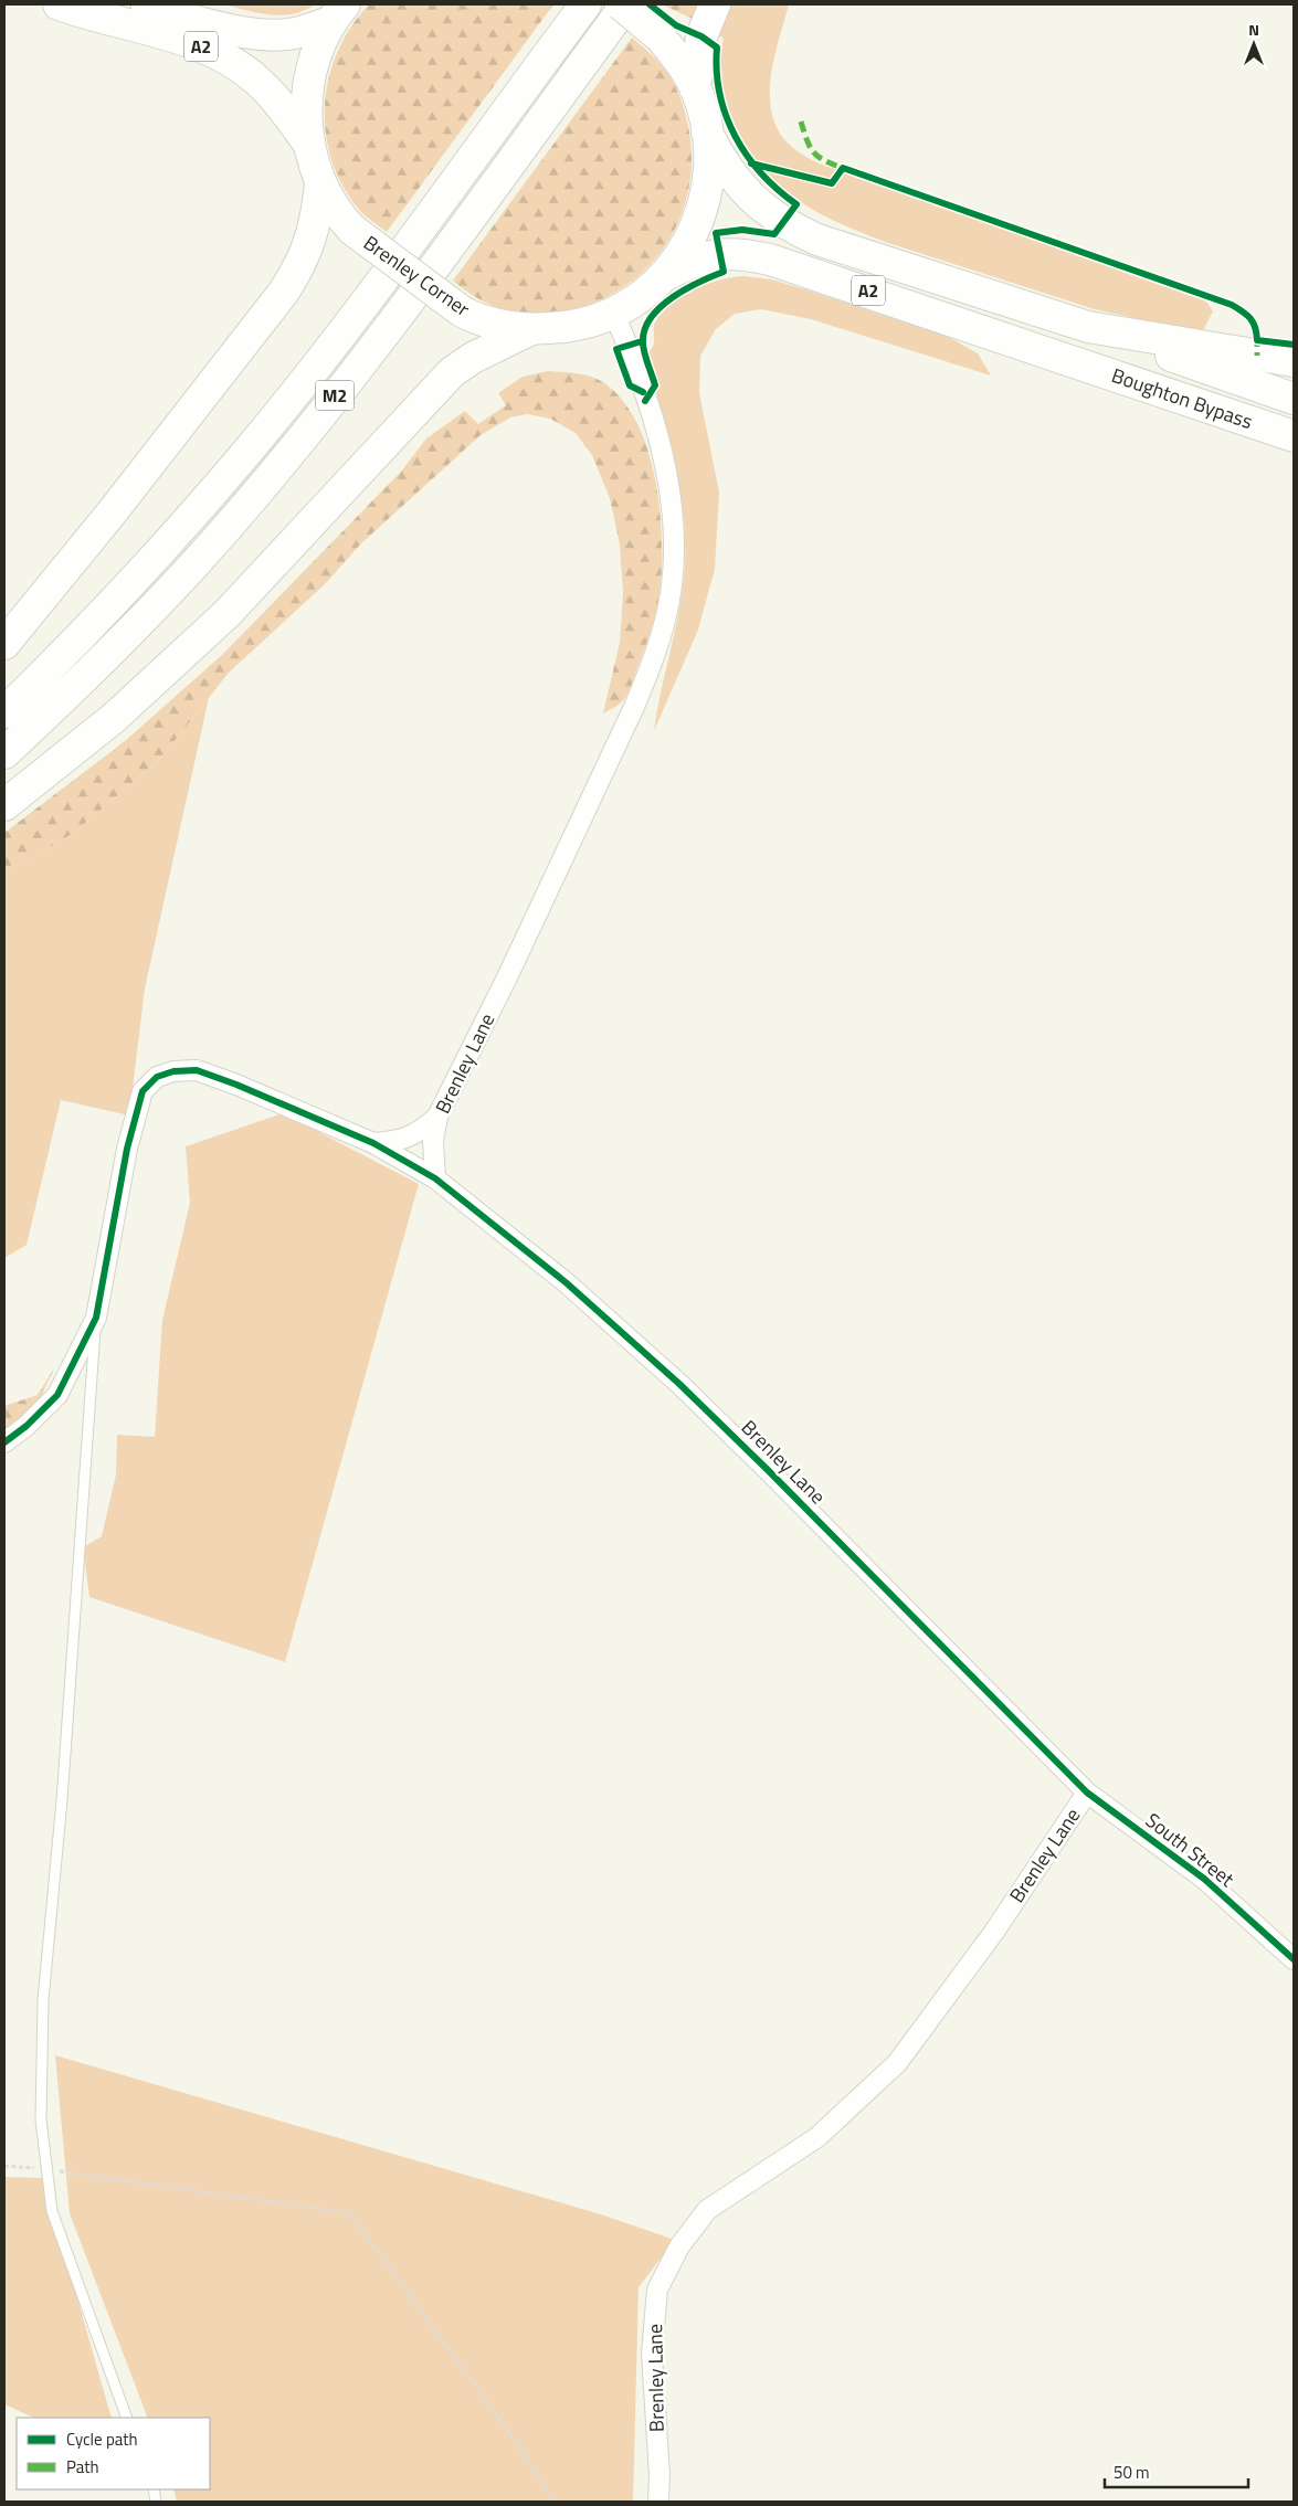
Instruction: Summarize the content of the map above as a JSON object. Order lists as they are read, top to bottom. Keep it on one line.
{"streets":{"main road":["A2","Brenley Corner","M2","Boughton Bypass"],"street":["Brenley Lane","South Street"]},"crossings":[["A2","Brenley Corner"],["A2","Boughton Bypass"],["Brenley Corner","Boughton Bypass"],["Brenley Corner","Brenley Lane"],["Brenley Lane","South Street"]],"legend":["Cycle path","Path"],"scale_bar":"50 m","north":"top"}
